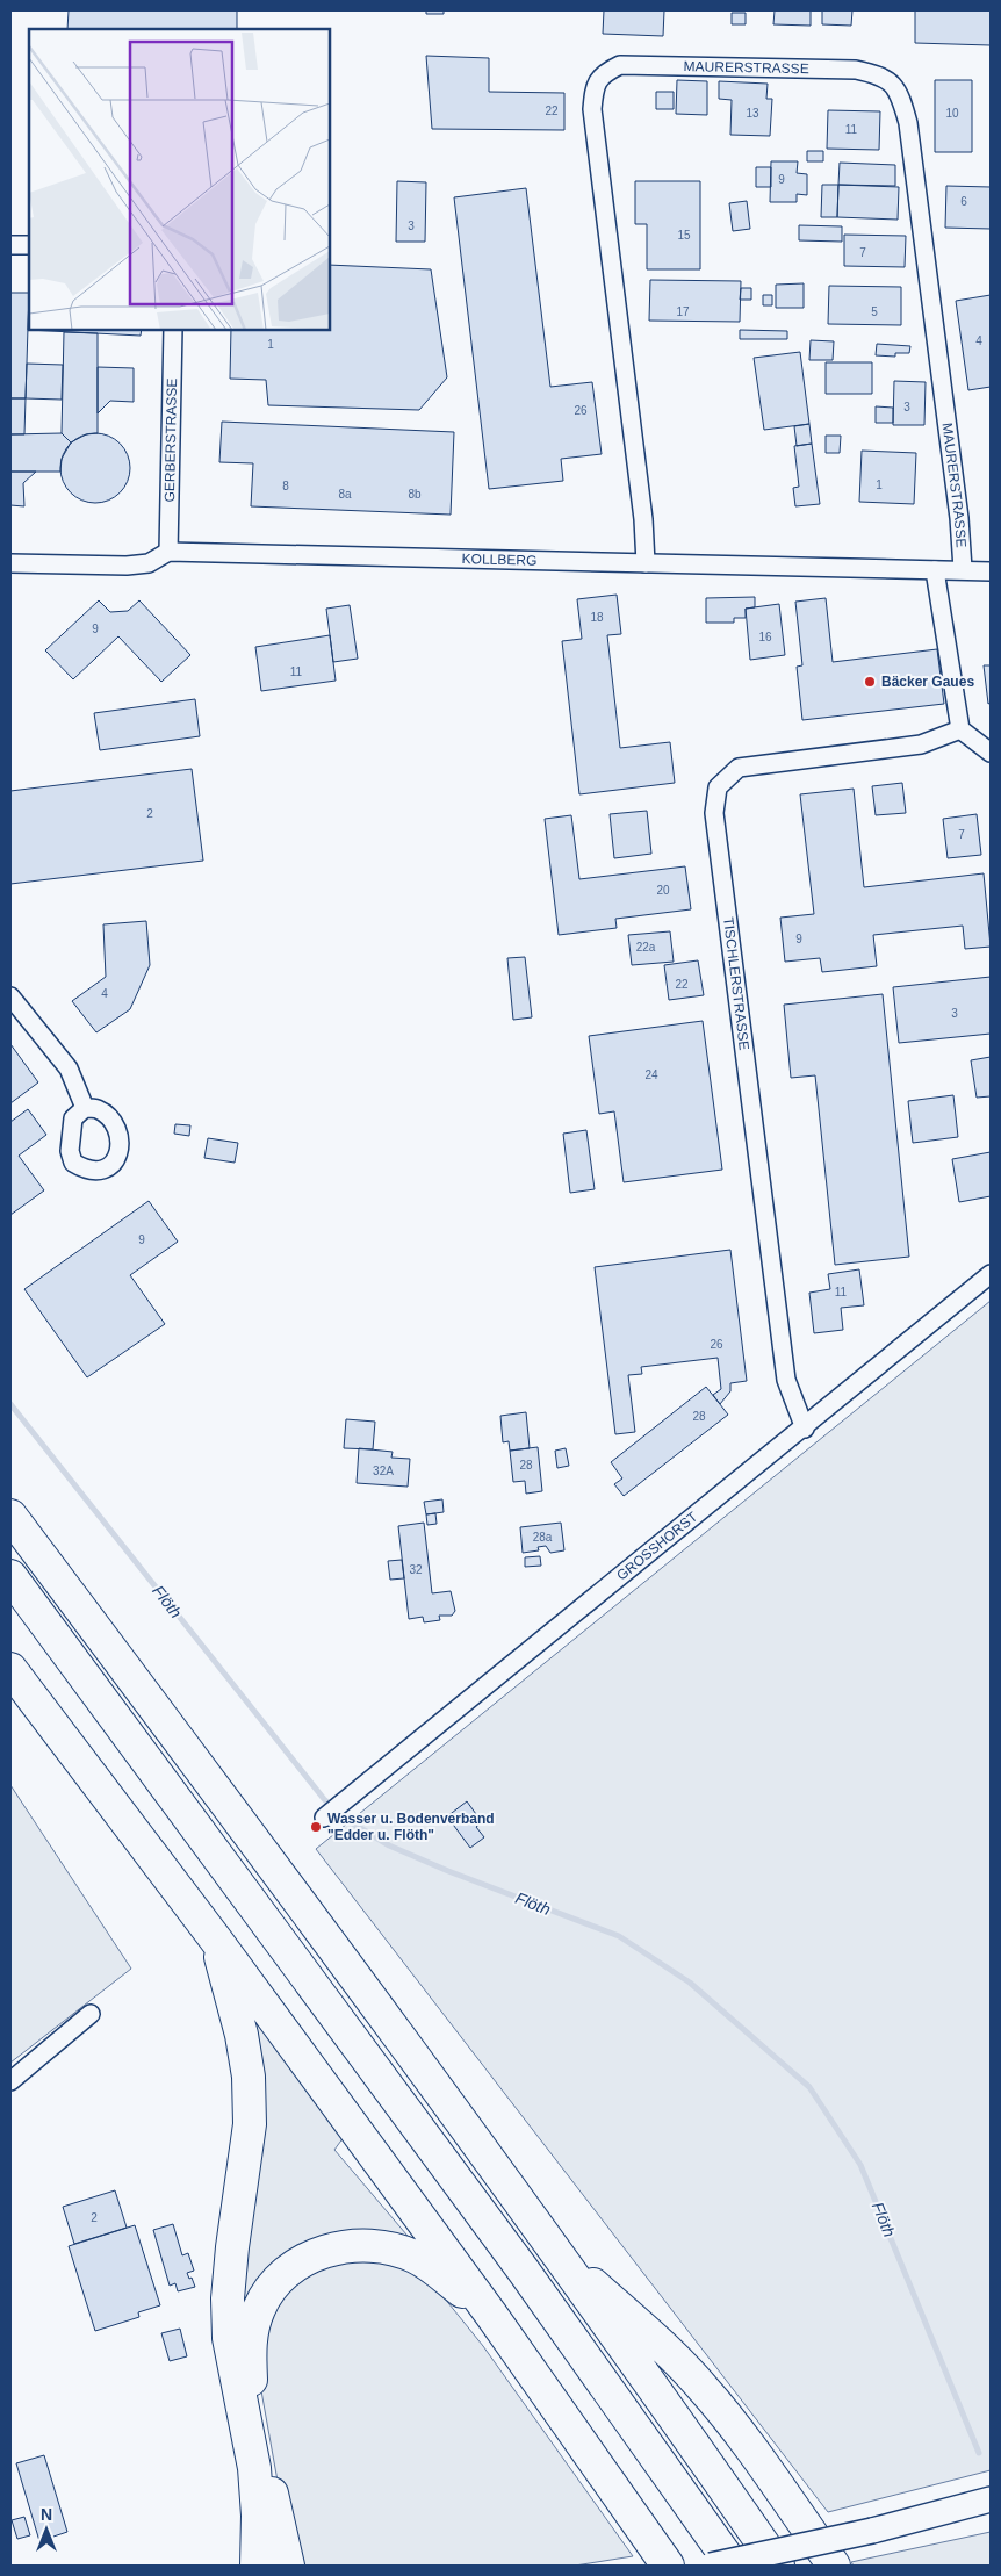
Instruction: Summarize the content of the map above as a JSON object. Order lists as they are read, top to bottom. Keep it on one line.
{"streets":{"street":["MAURERSTRASSE","GERBERSTRASSE","KOLLBERG","TISCHLERSTRASSE","GROSSHORST"]},"crossings":[["MAURERSTRASSE","KOLLBERG"],["GERBERSTRASSE","KOLLBERG"],["TISCHLERSTRASSE","GROSSHORST"]],"water":["Flöth"],"places":["Bäcker Gaues","Wasser u. Bodenverband \"Edder u. Flöth\""],"house_numbers":["22","13","10","11","9","6","3","15","7","17","5","4","1","3","26","1","8","8a","8b","18","9","16","11","2","7","20","9","22a","22","4","3","24","9","11","26","28","28","32A","28a","32","2"],"north":"top"}
